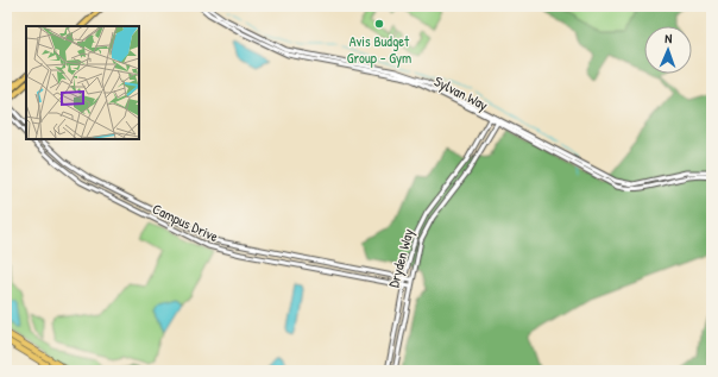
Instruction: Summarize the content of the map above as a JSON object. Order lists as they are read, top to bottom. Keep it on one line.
{"streets":{"street":["Sylvan Way","Campus Drive","Dryden Way"]},"crossings":[["Sylvan Way","Dryden Way"],["Campus Drive","Dryden Way"]],"places":["Avis Budget Group - Gym"],"north":"top"}
